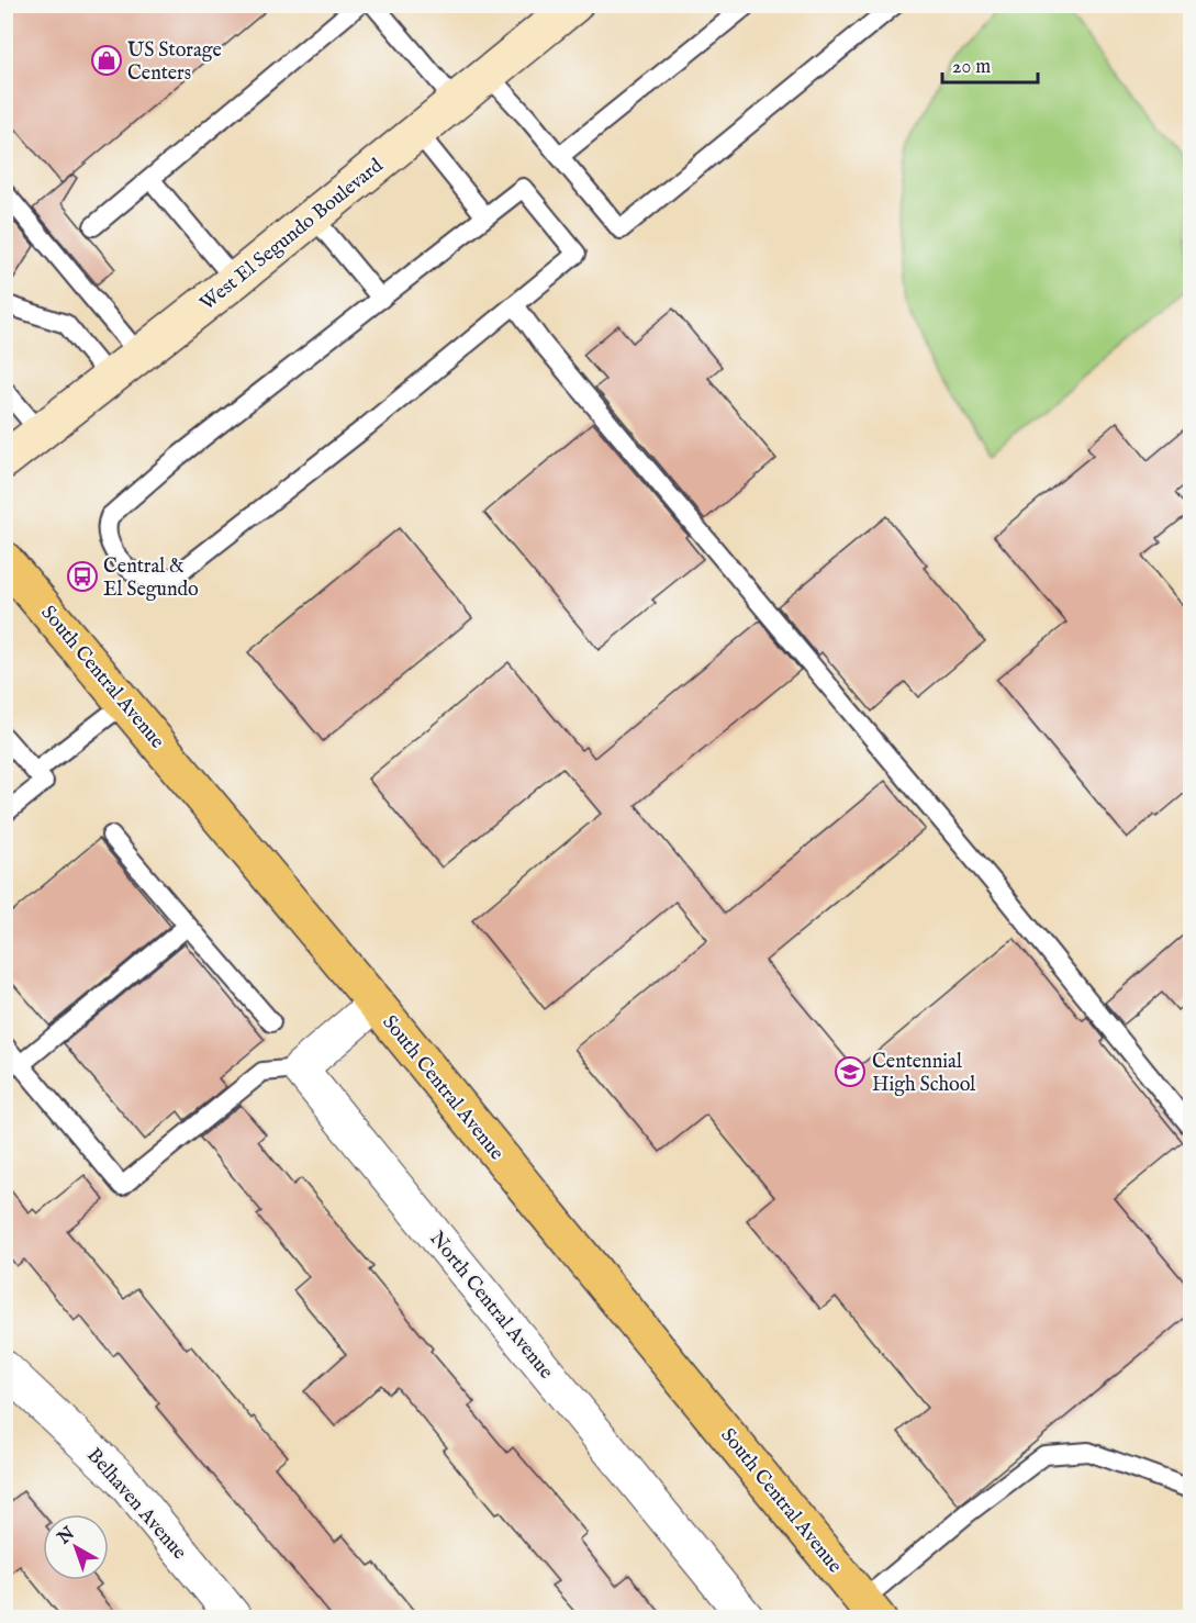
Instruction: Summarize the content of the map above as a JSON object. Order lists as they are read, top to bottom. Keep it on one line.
{"streets":{"main road":["West El Segundo Boulevard","South Central Avenue"],"street":["North Central Avenue","Belhaven Avenue"]},"places":{"shop":["US Storage Centers"],"bus stop":["Central & El Segundo"],"school or university":["Centennial High School"]},"scale_bar":"20 m","north":"top left"}
